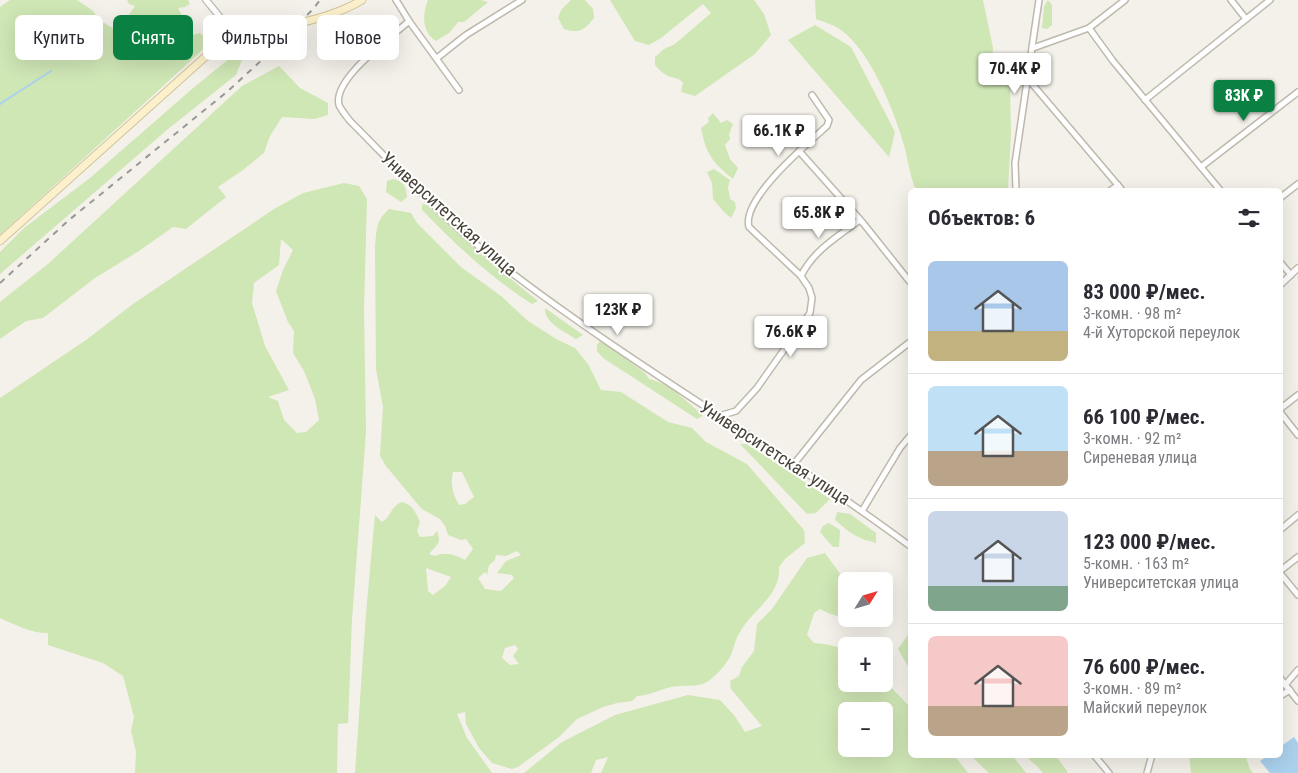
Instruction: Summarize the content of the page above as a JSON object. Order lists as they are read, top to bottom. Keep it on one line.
{"streets":{"street":["Университетская улица"]},"north":"top right","page":{"chip":["Купить","Снять","Фильтры","Новое"],"price":["70.4K ₽","83K ₽","66.1K ₽","65.8K ₽","123K ₽","76.6K ₽"],"heading":"Объектов: 6","list":[{"name":"83 000 ₽/мес.","note":"3-комн. · 98 m² · 4-й Хуторской переулок"},{"name":"66 100 ₽/мес.","note":"3-комн. · 92 m² · Сиреневая улица"},{"name":"123 000 ₽/мес.","note":"5-комн. · 163 m² · Университетская улица"},{"name":"76 600 ₽/мес.","note":"3-комн. · 89 m² · Майский переулок"}],"map_buttons":["+","−"]}}
